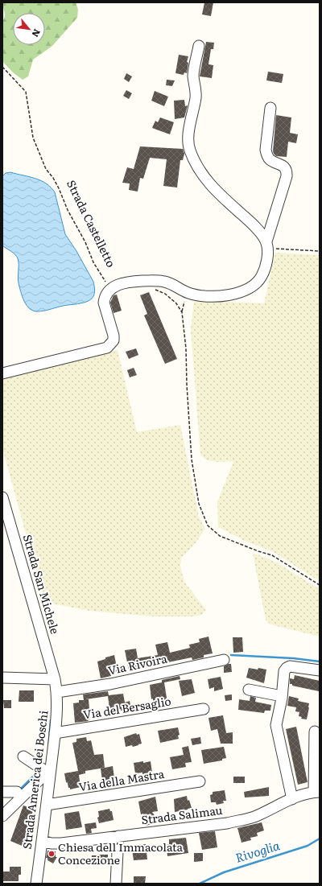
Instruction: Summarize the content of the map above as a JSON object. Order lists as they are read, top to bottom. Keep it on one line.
{"streets":{"street":["Strada San Michele","Via Rivoira","Via del Bersaglio","Strada America dei Boschi","Via della Mastra","Strada Salimau"],"path":["Strada Castelletto"]},"crossings":[["Strada San Michele","Strada America dei Boschi"],["Via Rivoira","Strada America dei Boschi"],["Via del Bersaglio","Strada America dei Boschi"],["Strada America dei Boschi","Via della Mastra"],["Strada America dei Boschi","Strada Salimau"]],"water":["Rivoglia"],"places":["Chiesa dell′Immacolata Concezione"],"north":"bottom right"}
